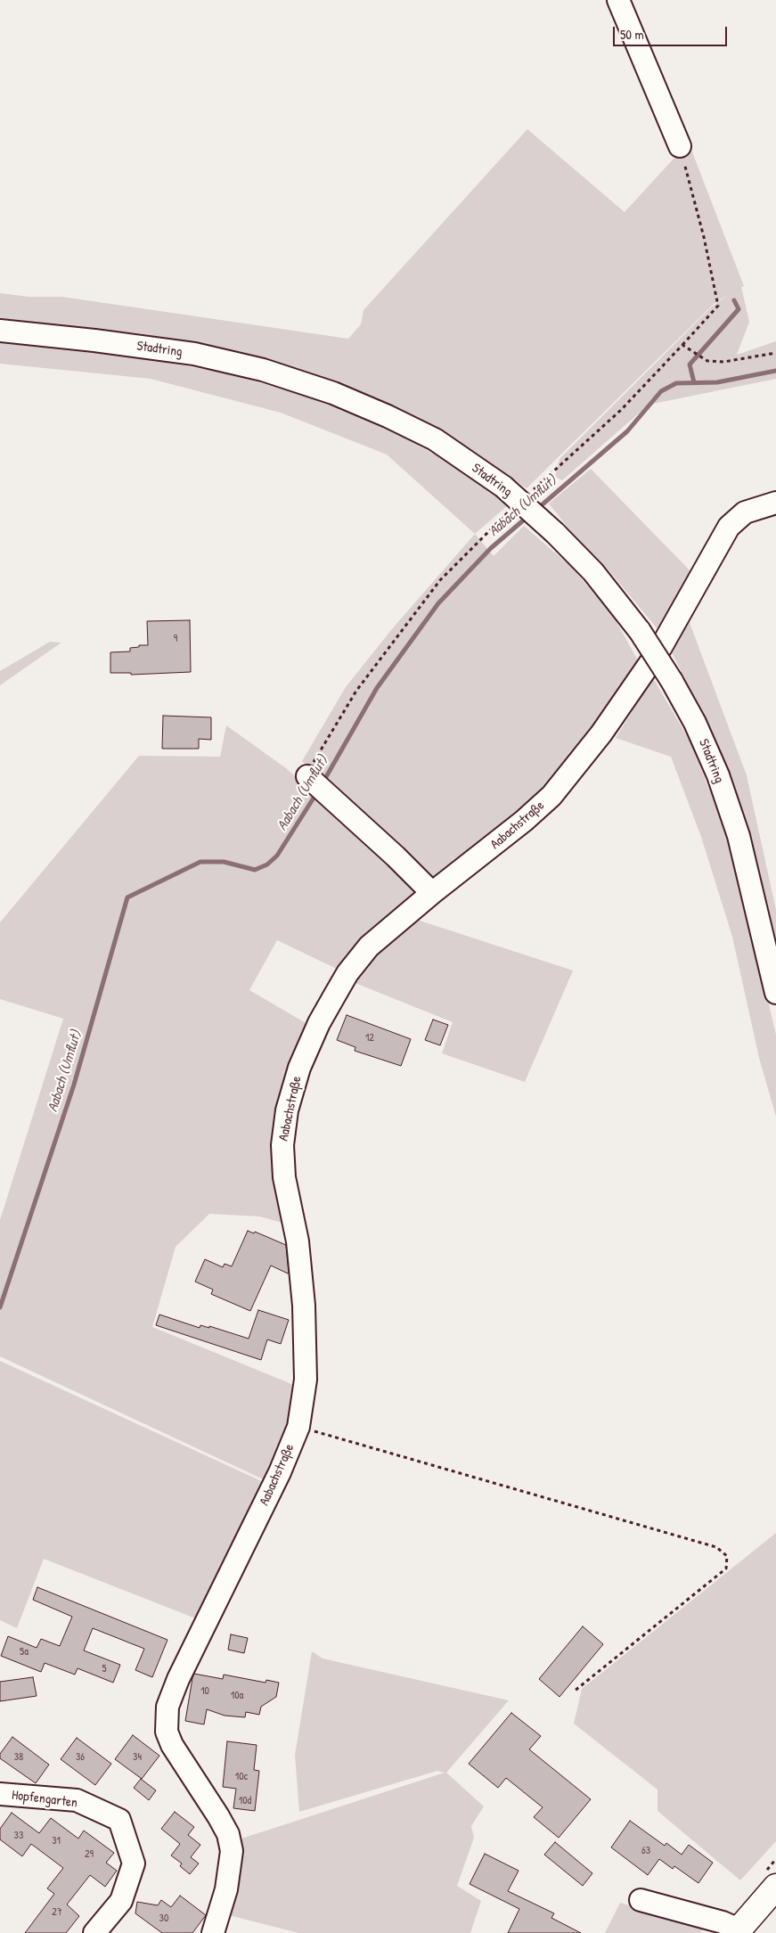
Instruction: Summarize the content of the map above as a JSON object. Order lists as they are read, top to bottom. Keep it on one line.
{"streets":{"street":["Stadtring","Aabachstraße","Hopfengarten"]},"water":["Aabach (Umflut)"],"house_numbers":["9","12","5a","5","10","10a","38","36","34","10c","10d","33","31","63","29","27","30"],"scale_bar":"50 m"}
